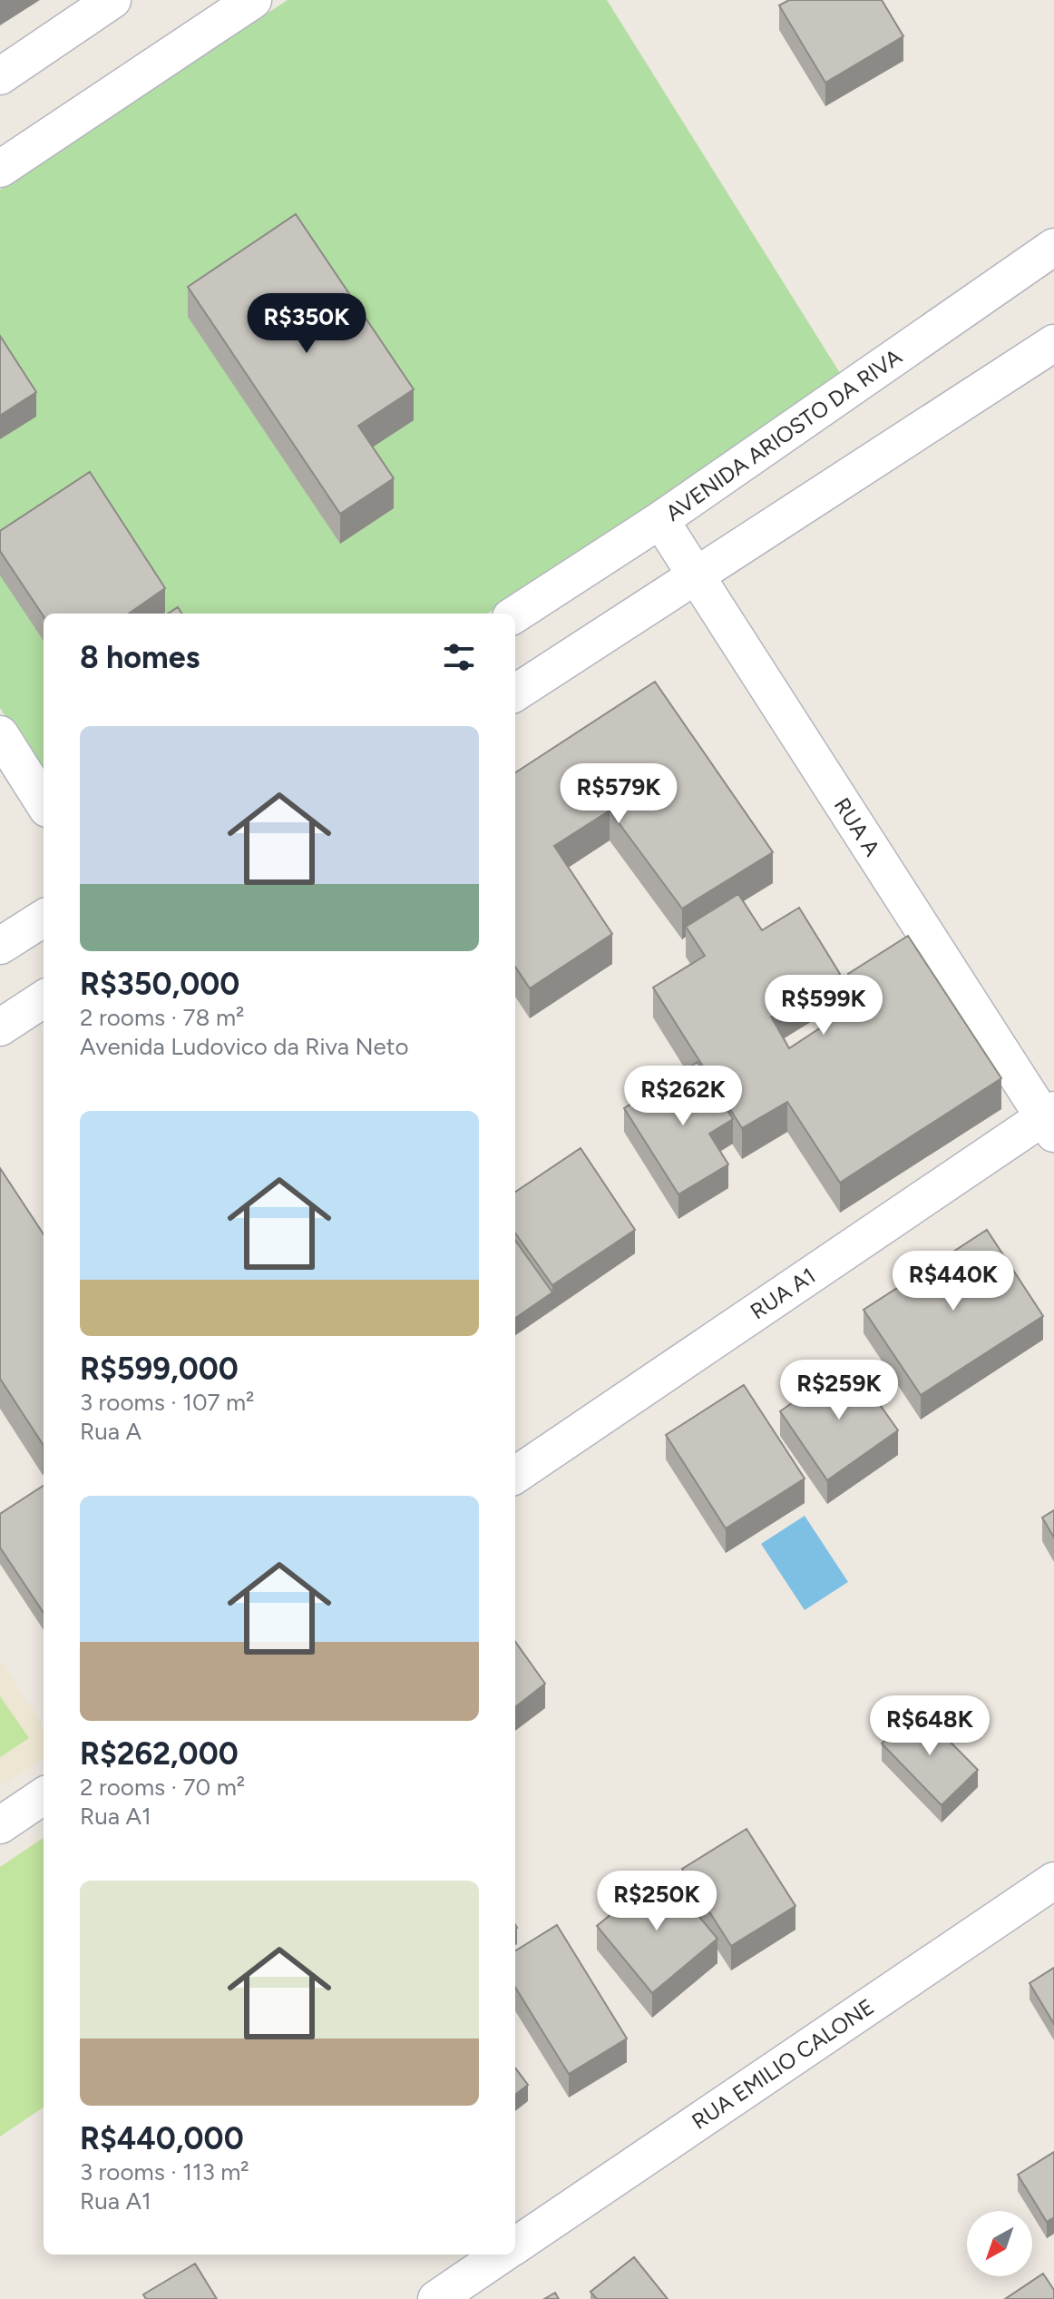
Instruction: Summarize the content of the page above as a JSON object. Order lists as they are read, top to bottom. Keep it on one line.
{"streets":{"street":["AVENIDA ARIOSTO DA RIVA","RUA A","RUA A1","RUA EMILIO CALONE"]},"crossings":[["AVENIDA ARIOSTO DA RIVA","RUA A"],["RUA A","RUA A1"]],"north":"bottom left","page":{"price":["R$350K","R$579K","R$599K","R$262K","R$440K","R$259K","R$648K","R$250K"],"heading":"8 homes","list":[{"name":"R$350,000","note":"2 rooms · 78 m² · Avenida Ludovico da Riva Neto"},{"name":"R$599,000","note":"3 rooms · 107 m² · Rua A"},{"name":"R$262,000","note":"2 rooms · 70 m² · Rua A1"},{"name":"R$440,000","note":"3 rooms · 113 m² · Rua A1"}]}}
